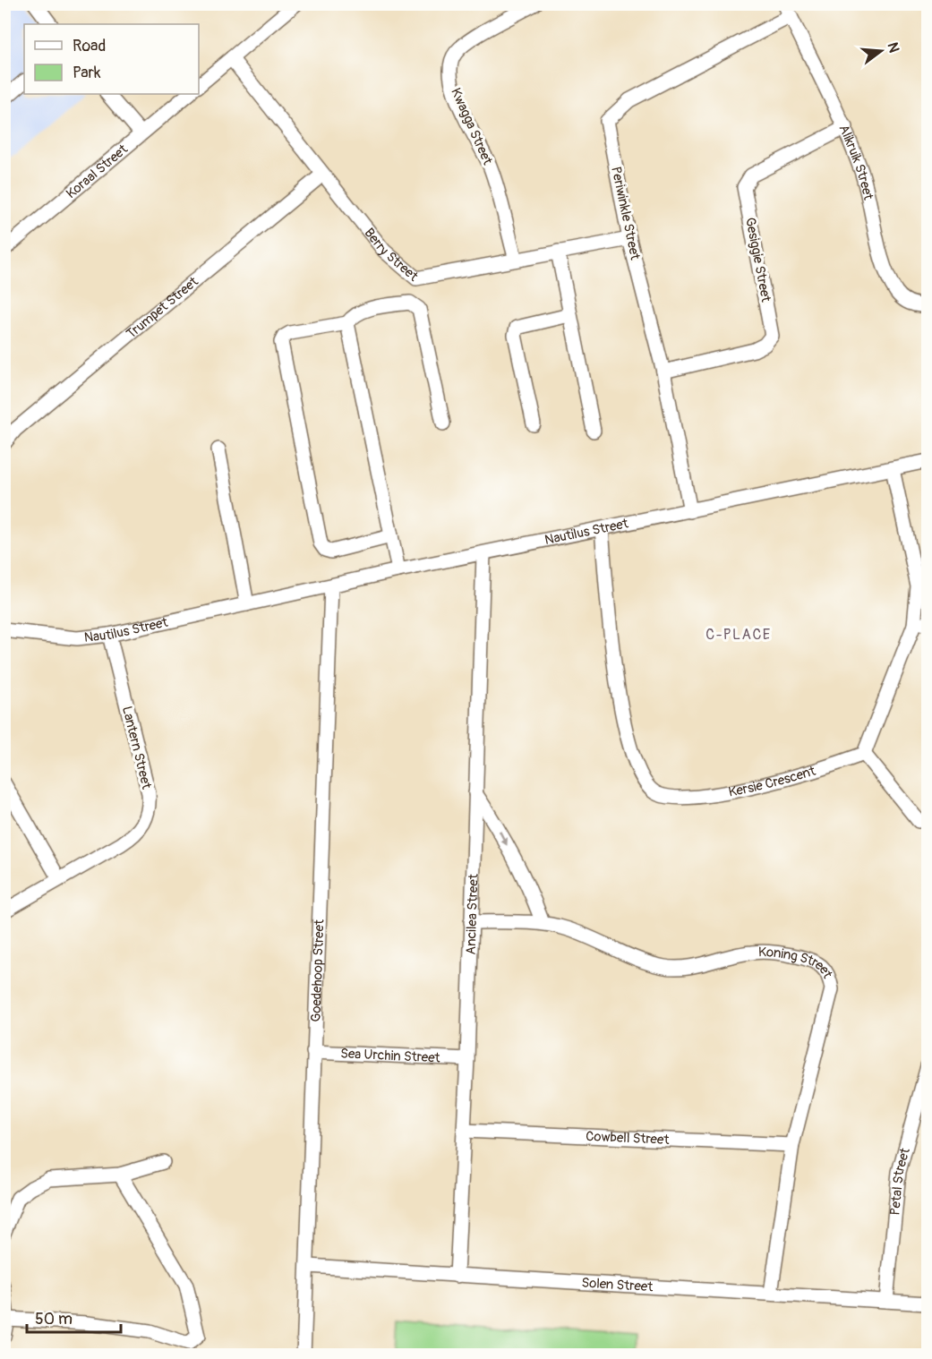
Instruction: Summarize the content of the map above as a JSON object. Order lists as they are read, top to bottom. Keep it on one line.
{"streets":{"street":["Kwagga Street","Alikruik Street","Koraal Street","Periwinkle Street","Berry Street","Gesiggie Street","Trumpet Street","Nautilus Street","Lantern Street","Kersie Crescent","Ancilea Street","Koning Street","Goedehoop Street","Sea Urchin Street","Cowbell Street","Petal Street","Solen Street"]},"crossings":[["Kwagga Street","Berry Street"],["Alikruik Street","Periwinkle Street"],["Alikruik Street","Gesiggie Street"],["Periwinkle Street","Berry Street"],["Periwinkle Street","Gesiggie Street"],["Periwinkle Street","Nautilus Street"],["Berry Street","Trumpet Street"],["Nautilus Street","Lantern Street"],["Nautilus Street","Kersie Crescent"],["Nautilus Street","Ancilea Street"],["Nautilus Street","Goedehoop Street"],["Ancilea Street","Koning Street"],["Ancilea Street","Sea Urchin Street"],["Ancilea Street","Cowbell Street"],["Ancilea Street","Solen Street"],["Koning Street","Cowbell Street"],["Koning Street","Solen Street"],["Goedehoop Street","Sea Urchin Street"],["Goedehoop Street","Solen Street"],["Petal Street","Solen Street"]],"districts":["C-PLACE"],"legend":["Road","Park"],"scale_bar":"50 m","north":"right"}
